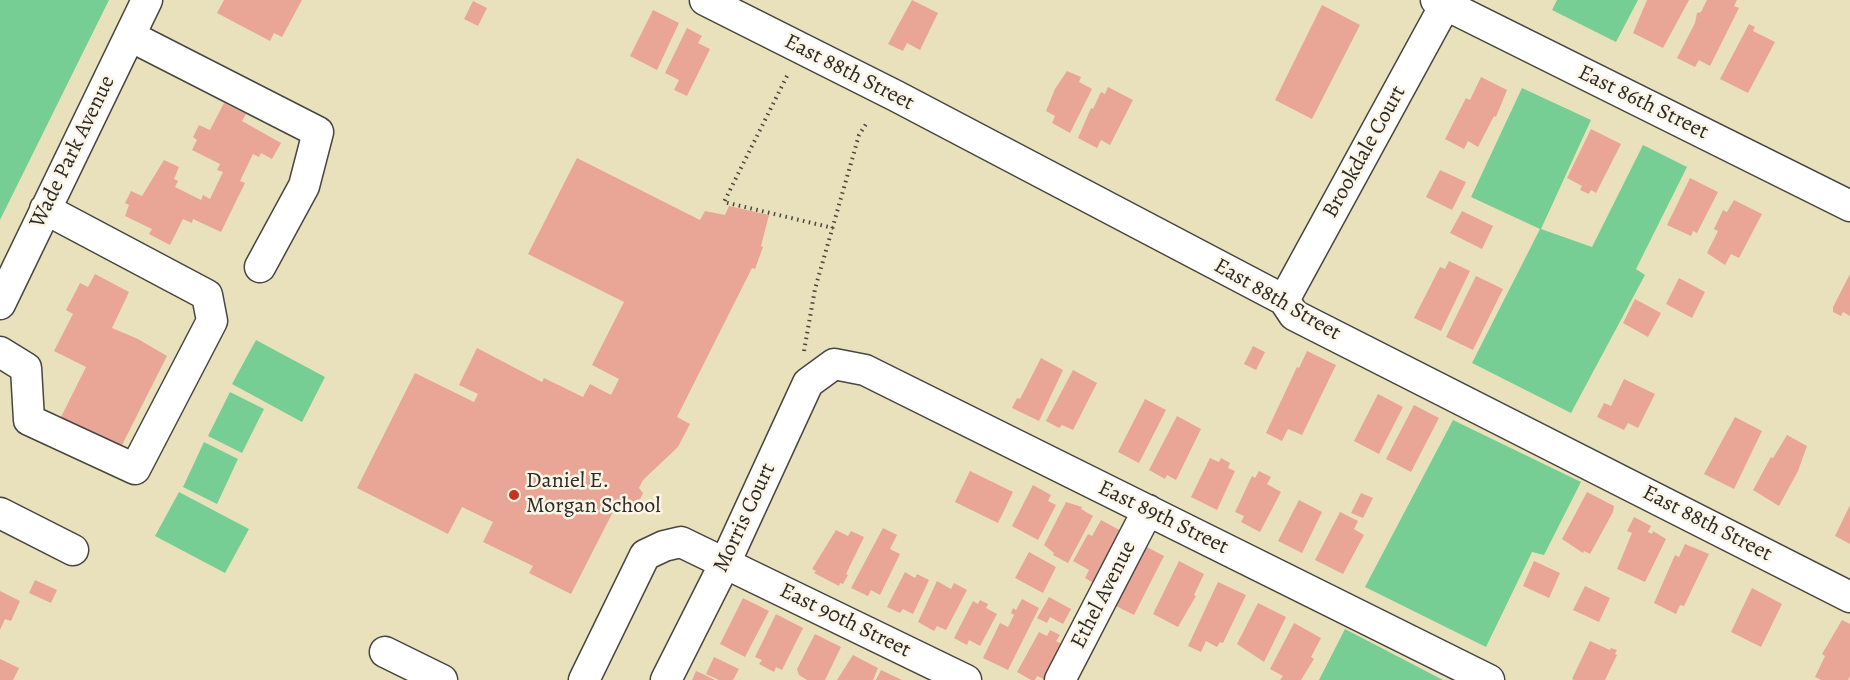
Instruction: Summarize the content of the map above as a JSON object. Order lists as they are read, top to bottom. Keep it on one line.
{"streets":{"street":["East 88th Street","East 86th Street","Wade Park Avenue","Brookdale Court","Morris Court","East 89th Street","Ethel Avenue","East 90th Street"]},"crossings":[["East 88th Street","Brookdale Court"],["East 86th Street","Brookdale Court"],["Morris Court","East 89th Street"],["Morris Court","East 90th Street"],["East 89th Street","Ethel Avenue"]],"places":["Daniel E. Morgan School"]}
